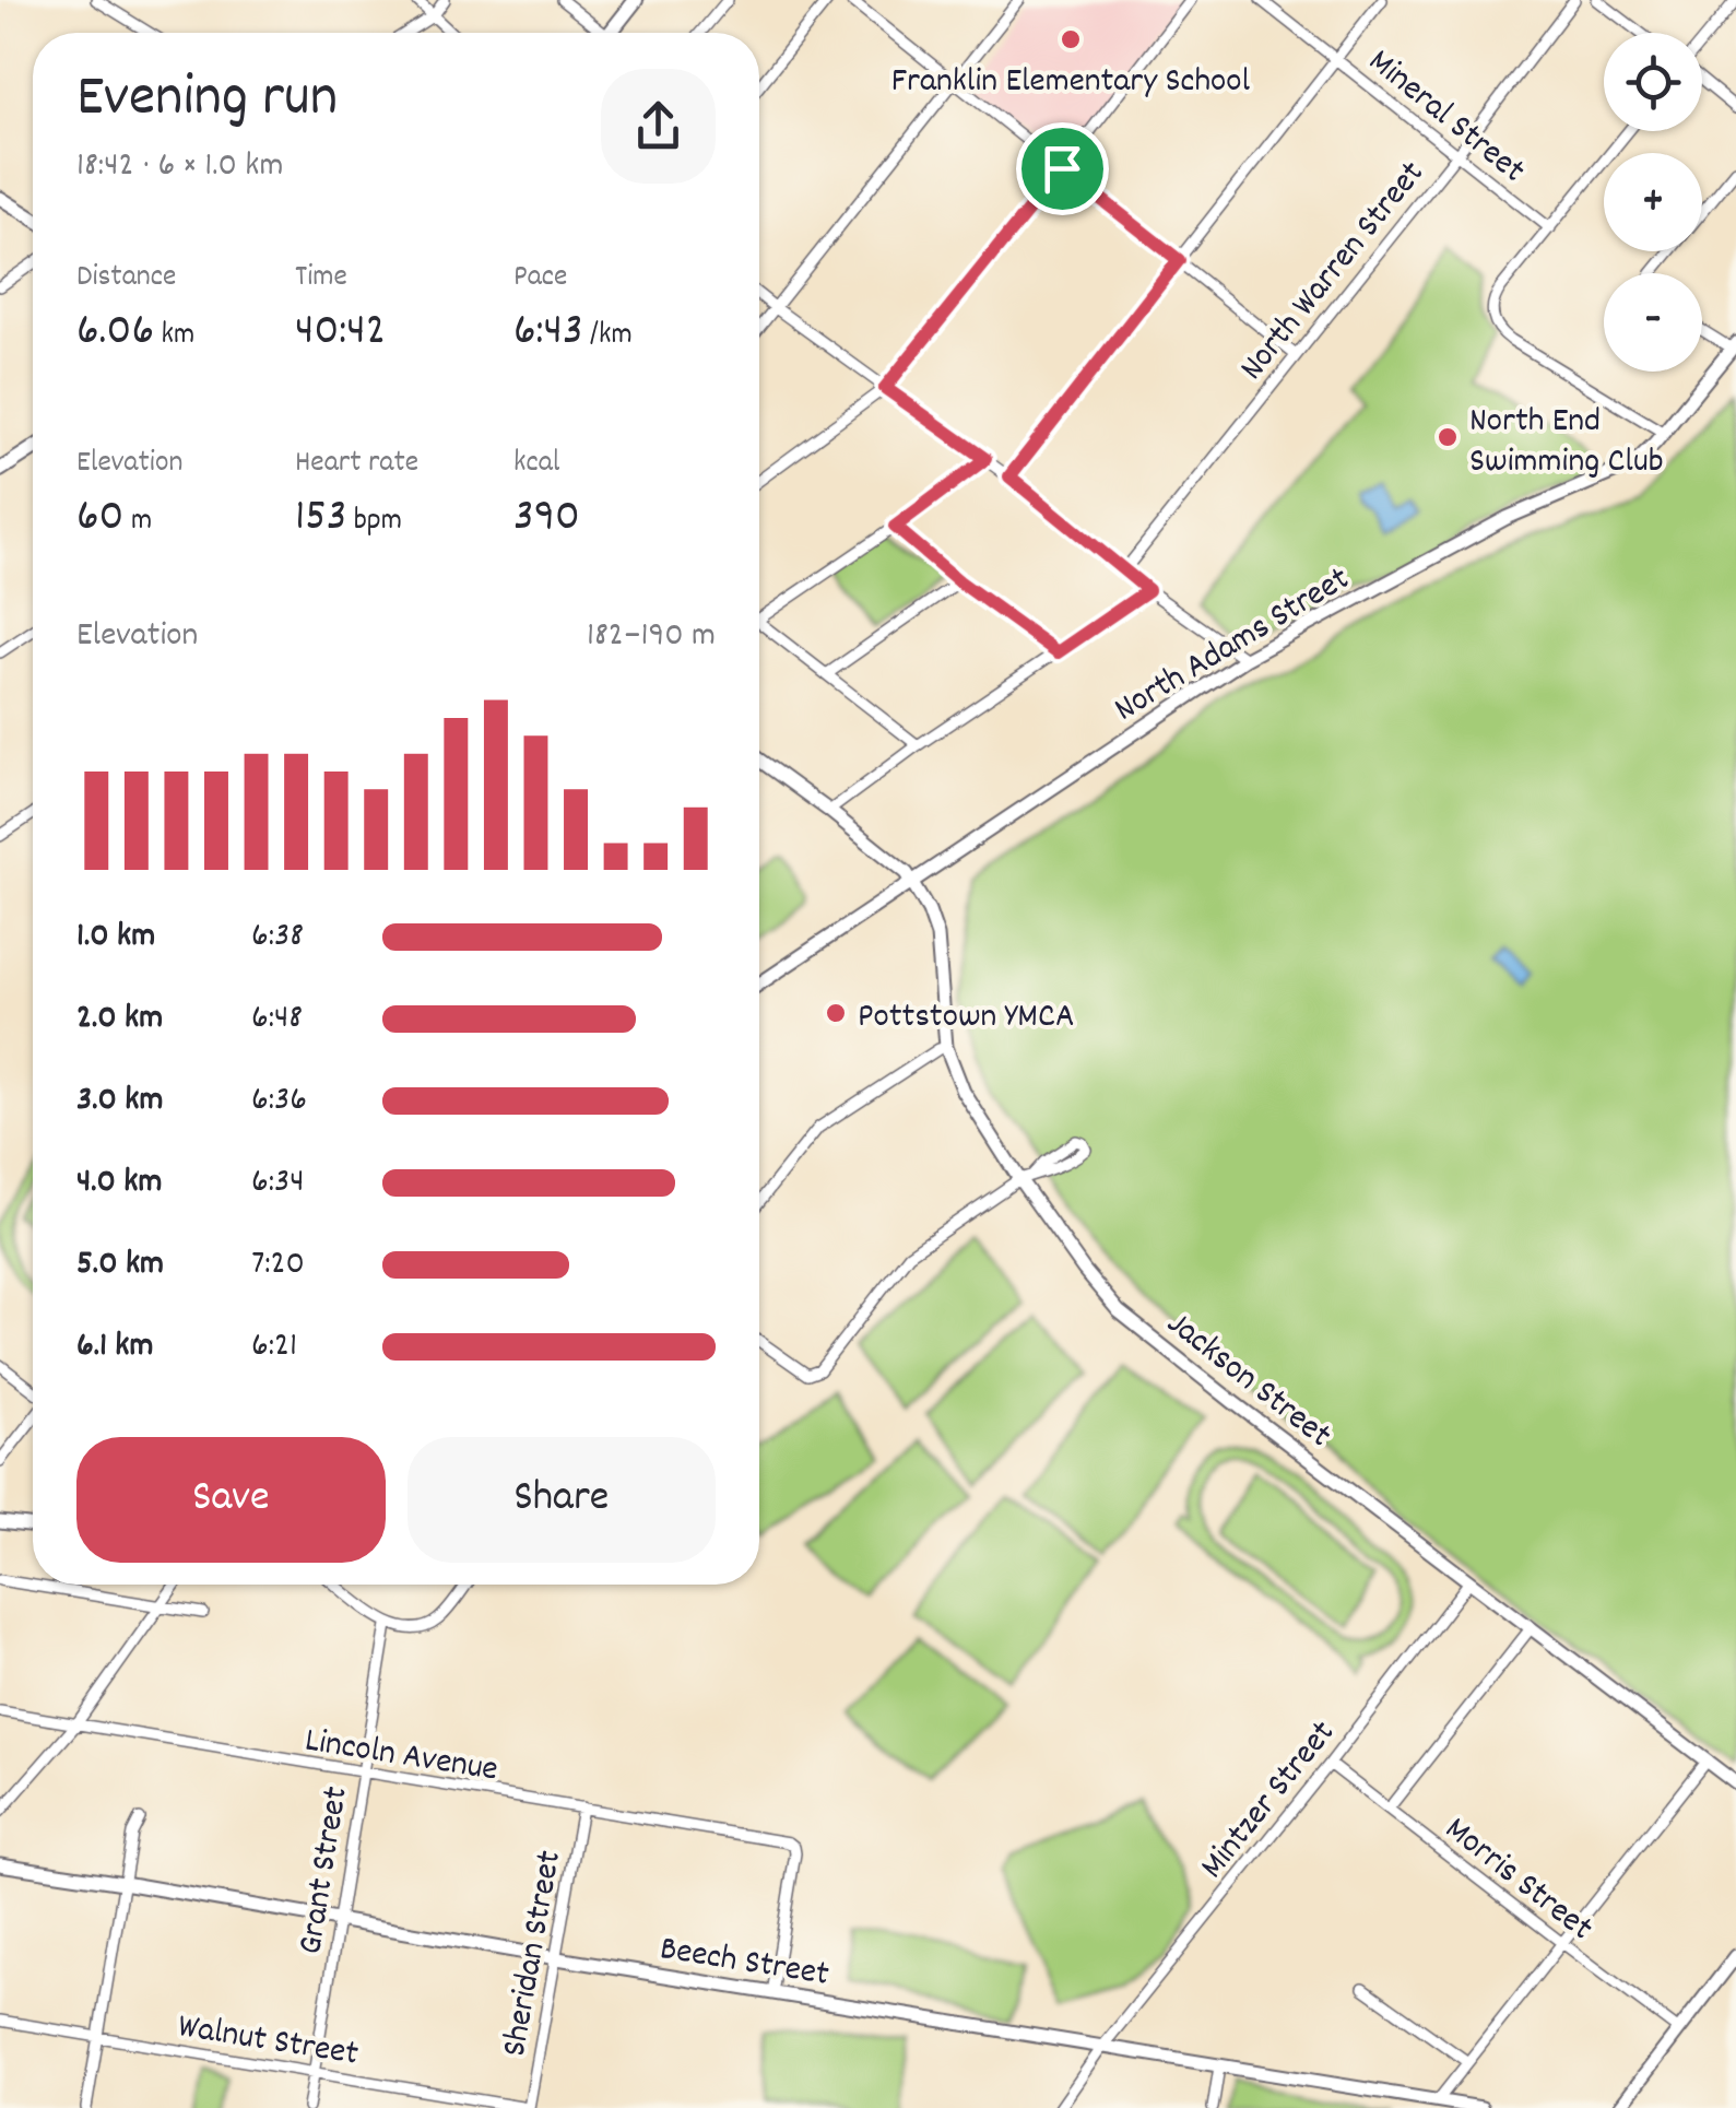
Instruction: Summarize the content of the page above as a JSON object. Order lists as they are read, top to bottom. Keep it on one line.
{"streets":{"street":["Mineral Street","North Warren Street","North Adams Street","Jackson Street","Lincoln Avenue","Mintzer Street","Grant Street","Morris Street","Sheridan Street","Beech Street","Walnut Street"]},"crossings":[["Mineral Street","North Warren Street"],["North Adams Street","Jackson Street"],["Jackson Street","Mintzer Street"],["Lincoln Avenue","Grant Street"],["Lincoln Avenue","Sheridan Street"],["Lincoln Avenue","Beech Street"],["Mintzer Street","Morris Street"],["Mintzer Street","Beech Street"],["Grant Street","Beech Street"],["Grant Street","Walnut Street"],["Sheridan Street","Beech Street"],["Sheridan Street","Walnut Street"]],"places":["Franklin Elementary School","North End Swimming Club","Pottstown YMCA"],"page":{"map_buttons":["+","−"],"heading":["Evening run","18:42 · 6 × 1.0 km"],"stats":[["Distance","6.06 km"],["Time","40:42"],["Pace","6:43 /km"],["Elevation","60 m"],["Heart rate","153 bpm"],["kcal","390"]],"chart":["Elevation","182–190 m"],"list":[{"name":"1.0 km","note":"6:38"},{"name":"2.0 km","note":"6:48"},{"name":"3.0 km","note":"6:36"},{"name":"4.0 km","note":"6:34"},{"name":"5.0 km","note":"7:20"},{"name":"6.1 km","note":"6:21"}],"buttons":["Save","Share"]}}
